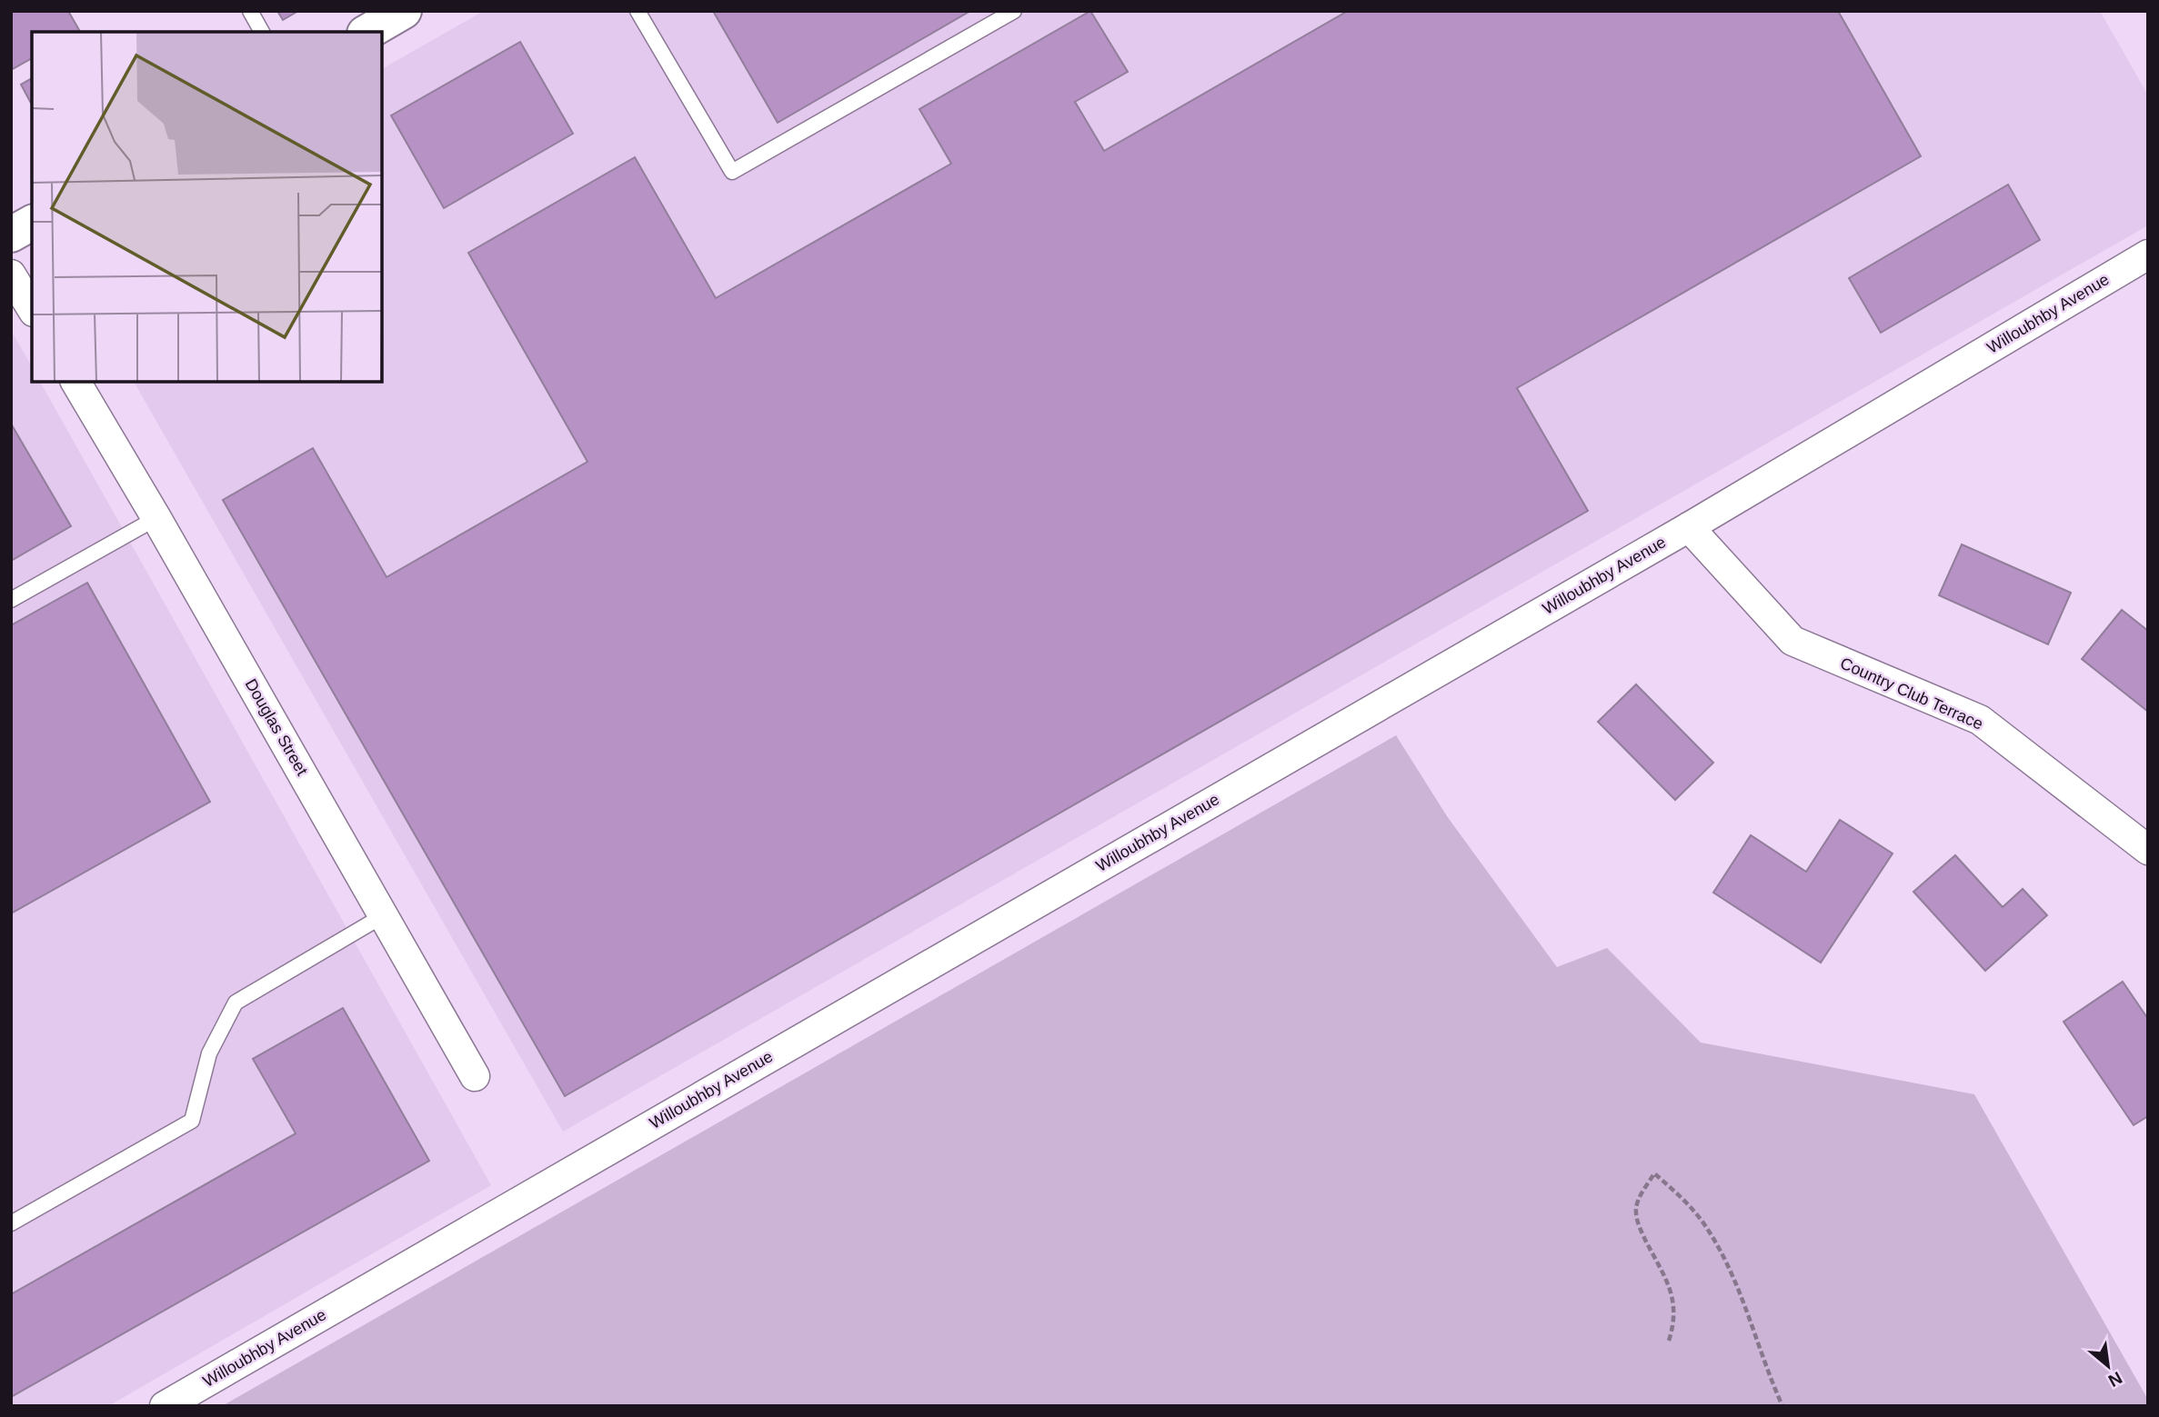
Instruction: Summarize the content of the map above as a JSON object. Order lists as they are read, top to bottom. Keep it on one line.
{"streets":{"street":["Willoubhby Avenue","Country Club Terrace","Douglas Street"]},"crossings":[["Willoubhby Avenue","Country Club Terrace"]],"north":"bottom right"}
